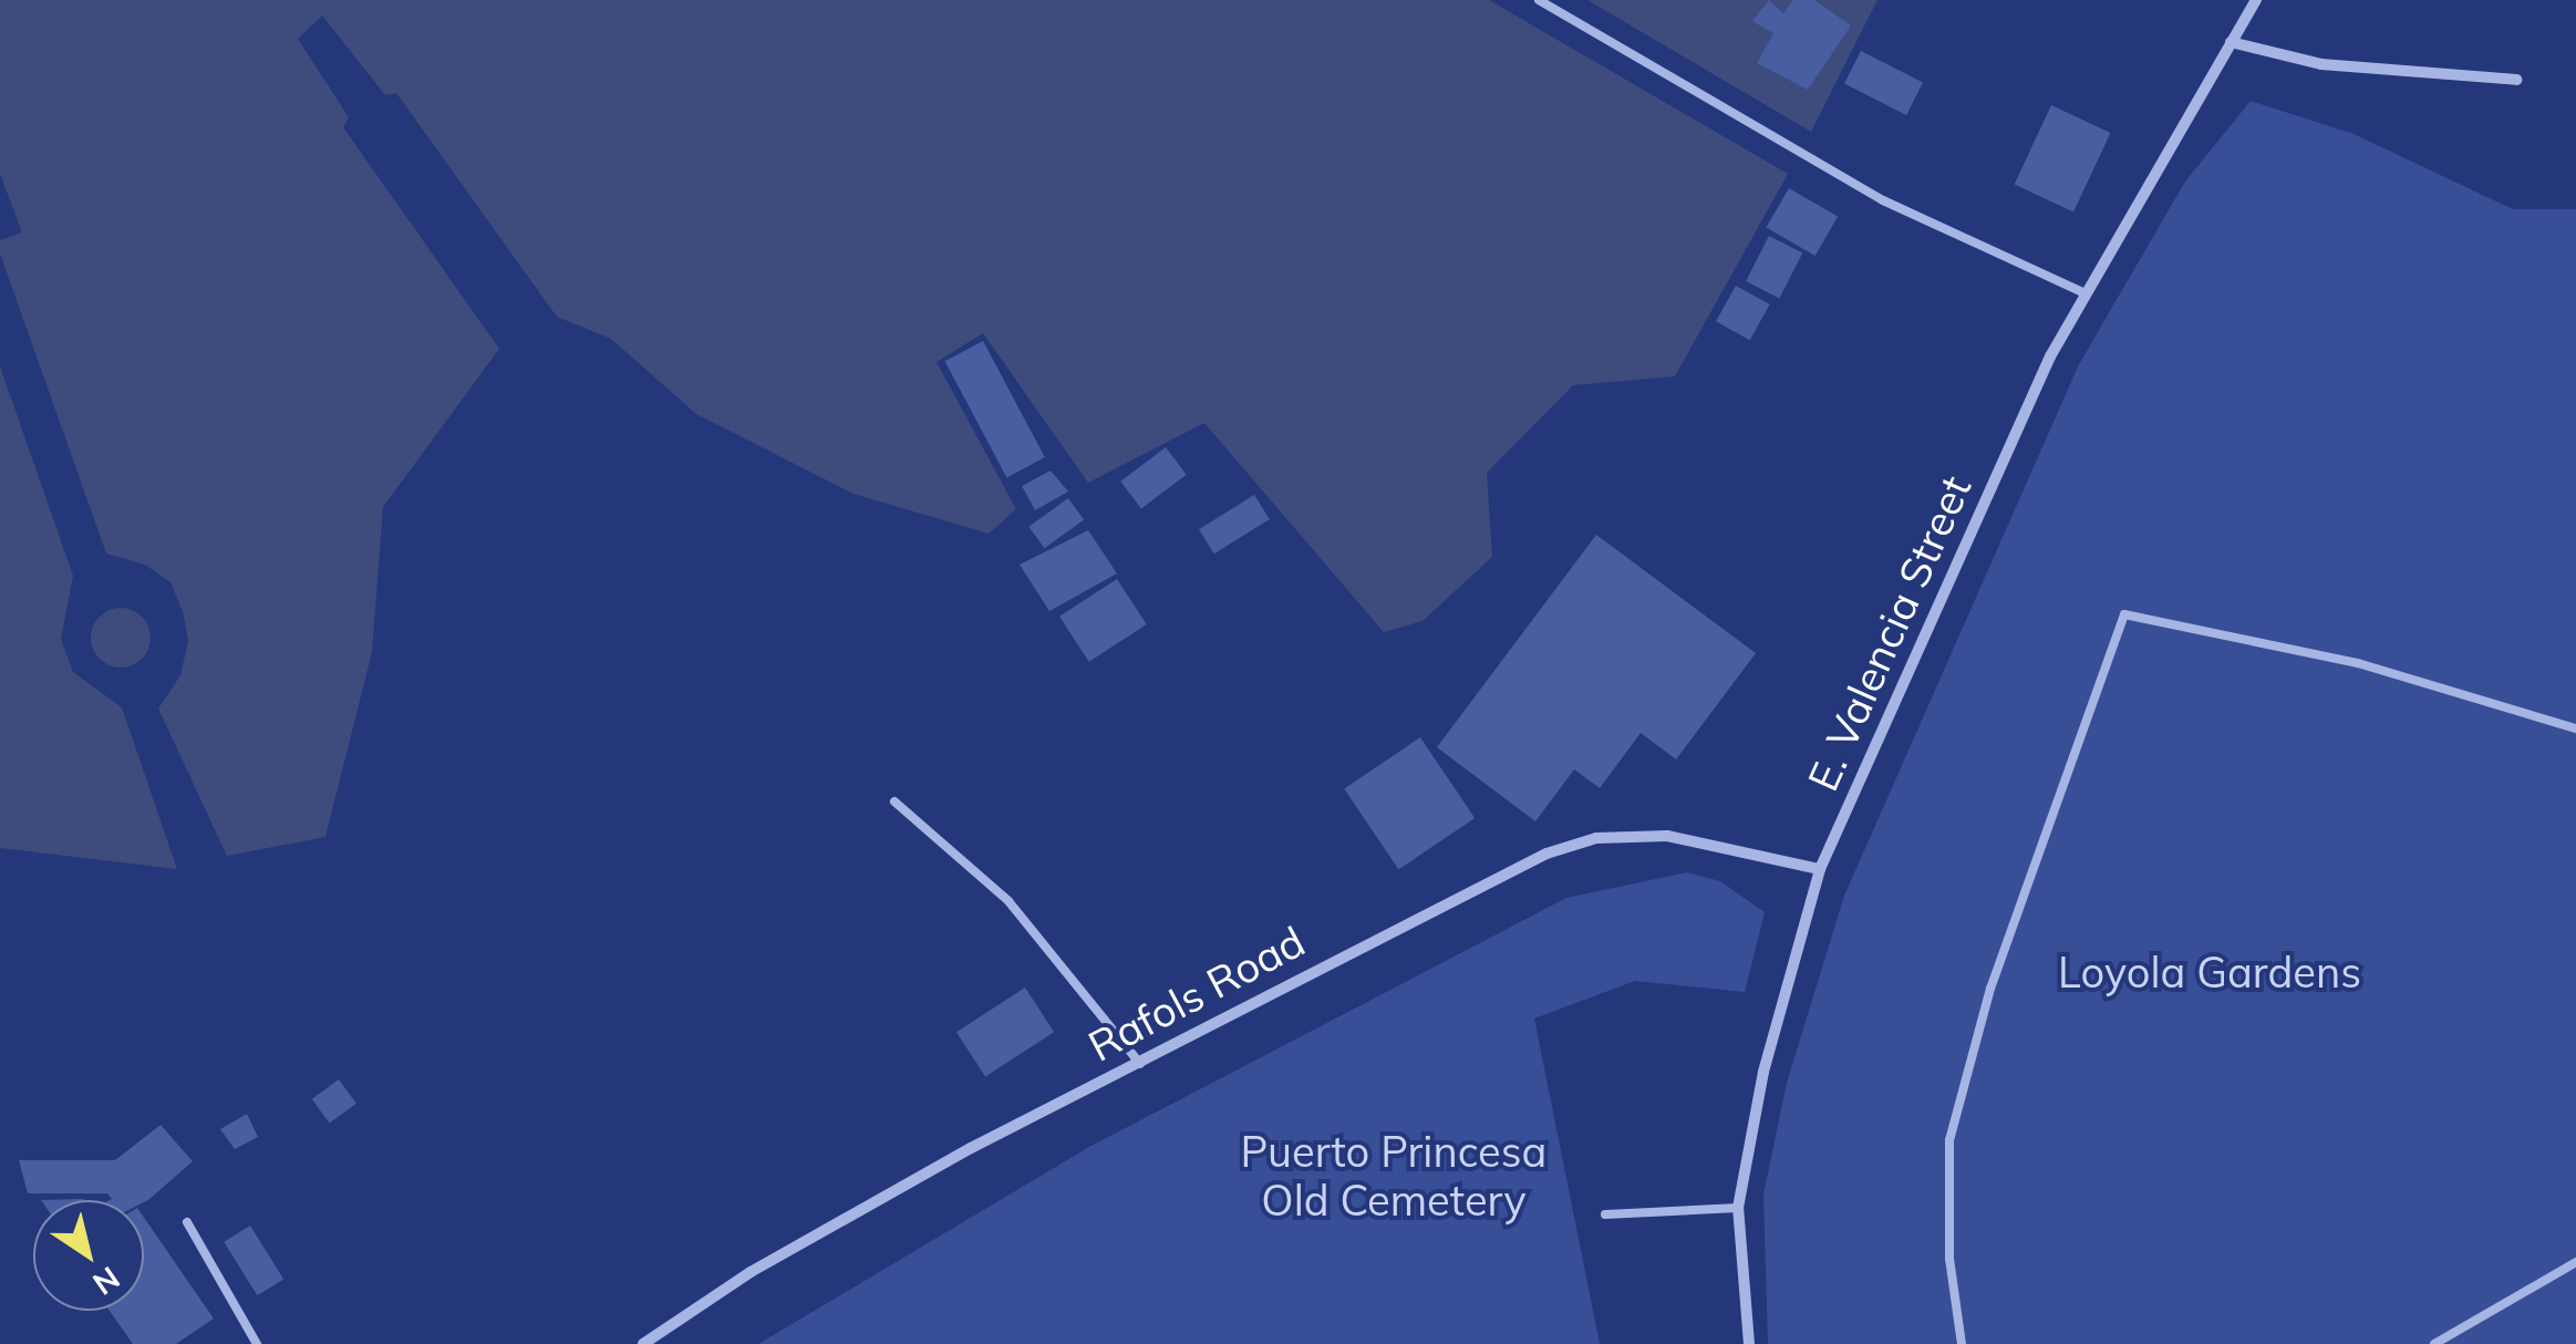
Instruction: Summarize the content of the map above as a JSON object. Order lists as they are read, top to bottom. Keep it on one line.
{"streets":{"street":["E. Valencia Street","Rafols Road"]},"crossings":[["E. Valencia Street","Rafols Road"]],"parks":["Loyola Gardens","Puerto Princesa Old Cemetery"],"north":"bottom right"}
